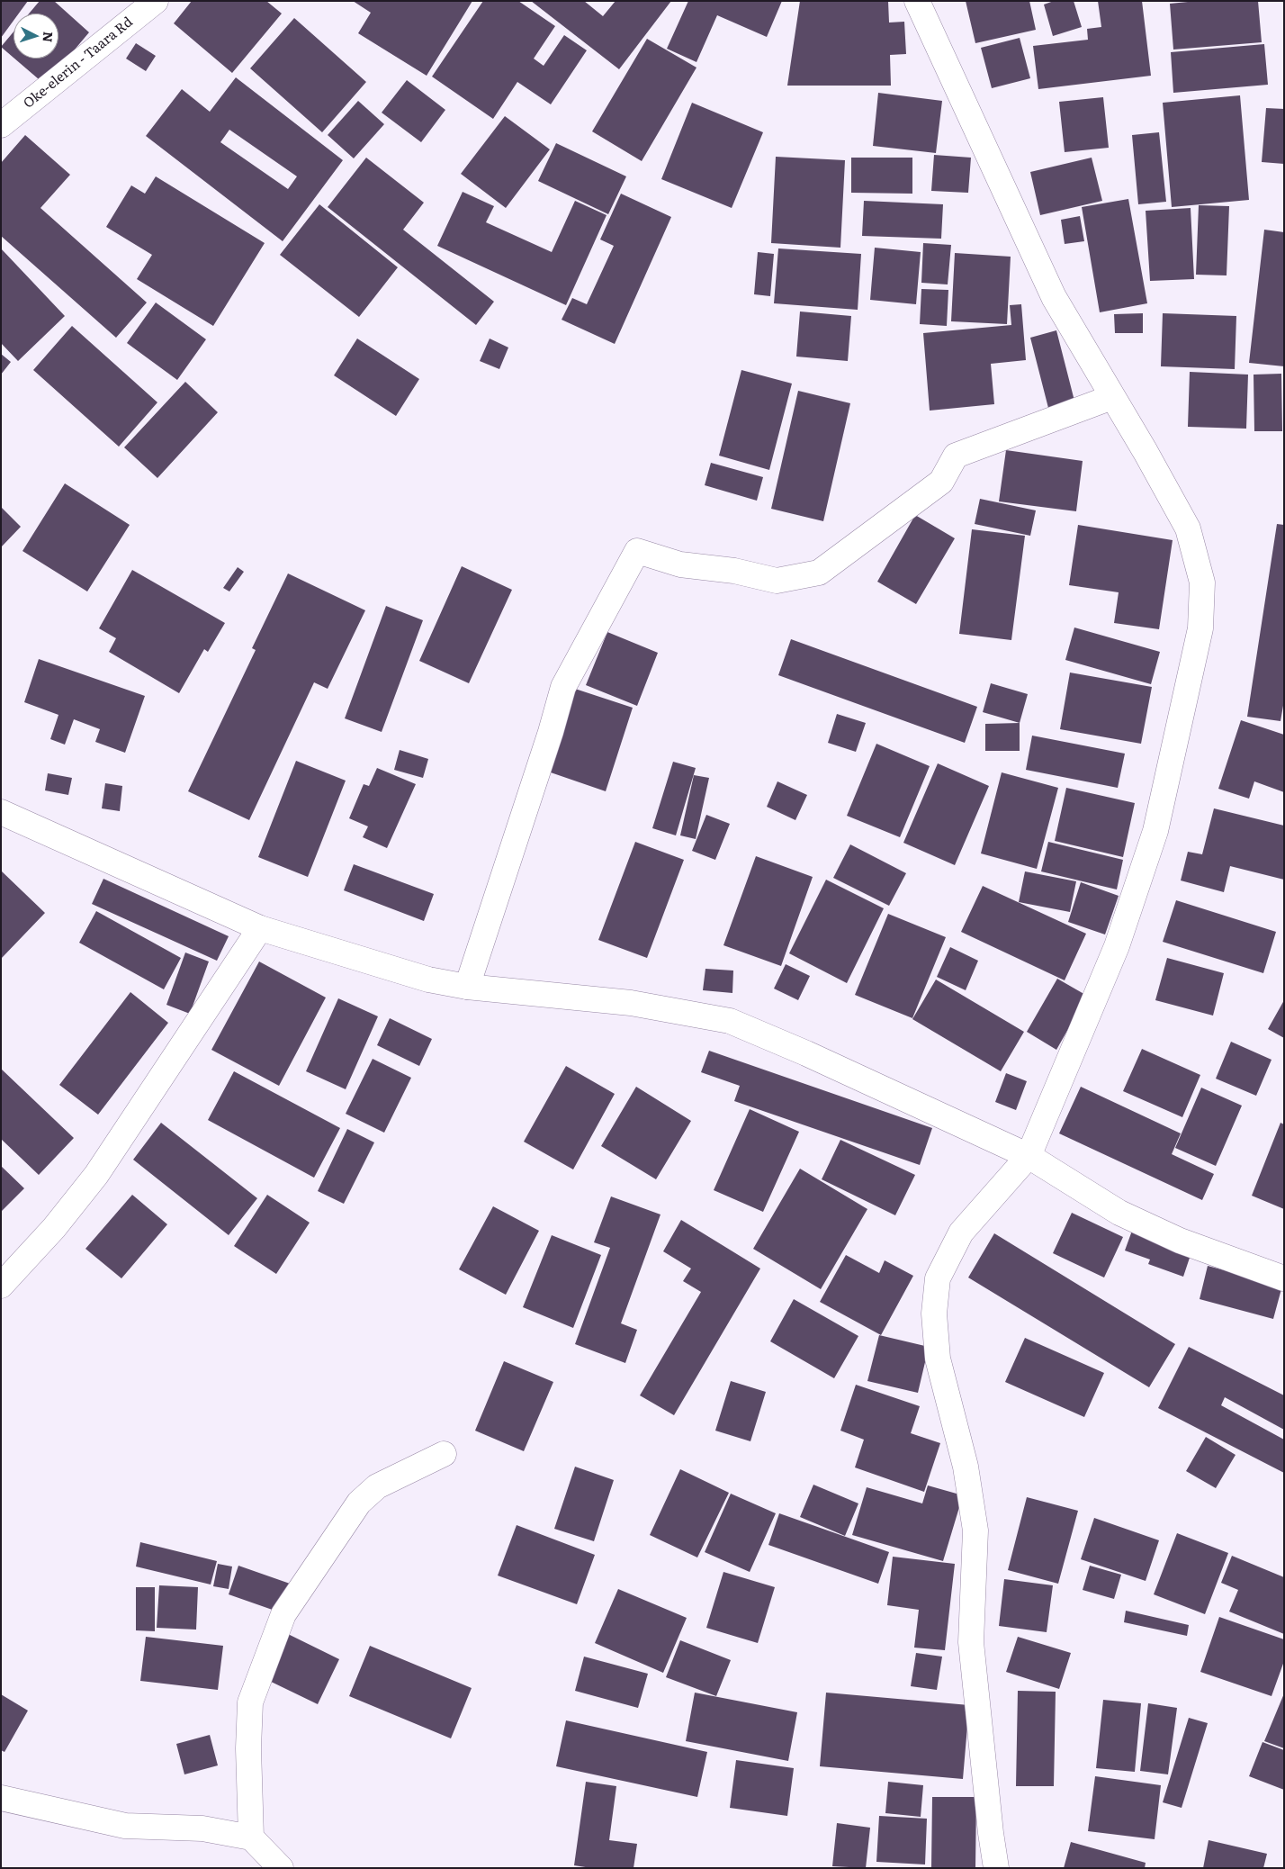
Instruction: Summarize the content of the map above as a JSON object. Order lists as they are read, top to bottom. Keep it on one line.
{"streets":{"street":["Oke-elerin - Taara Rd"]},"north":"right"}
